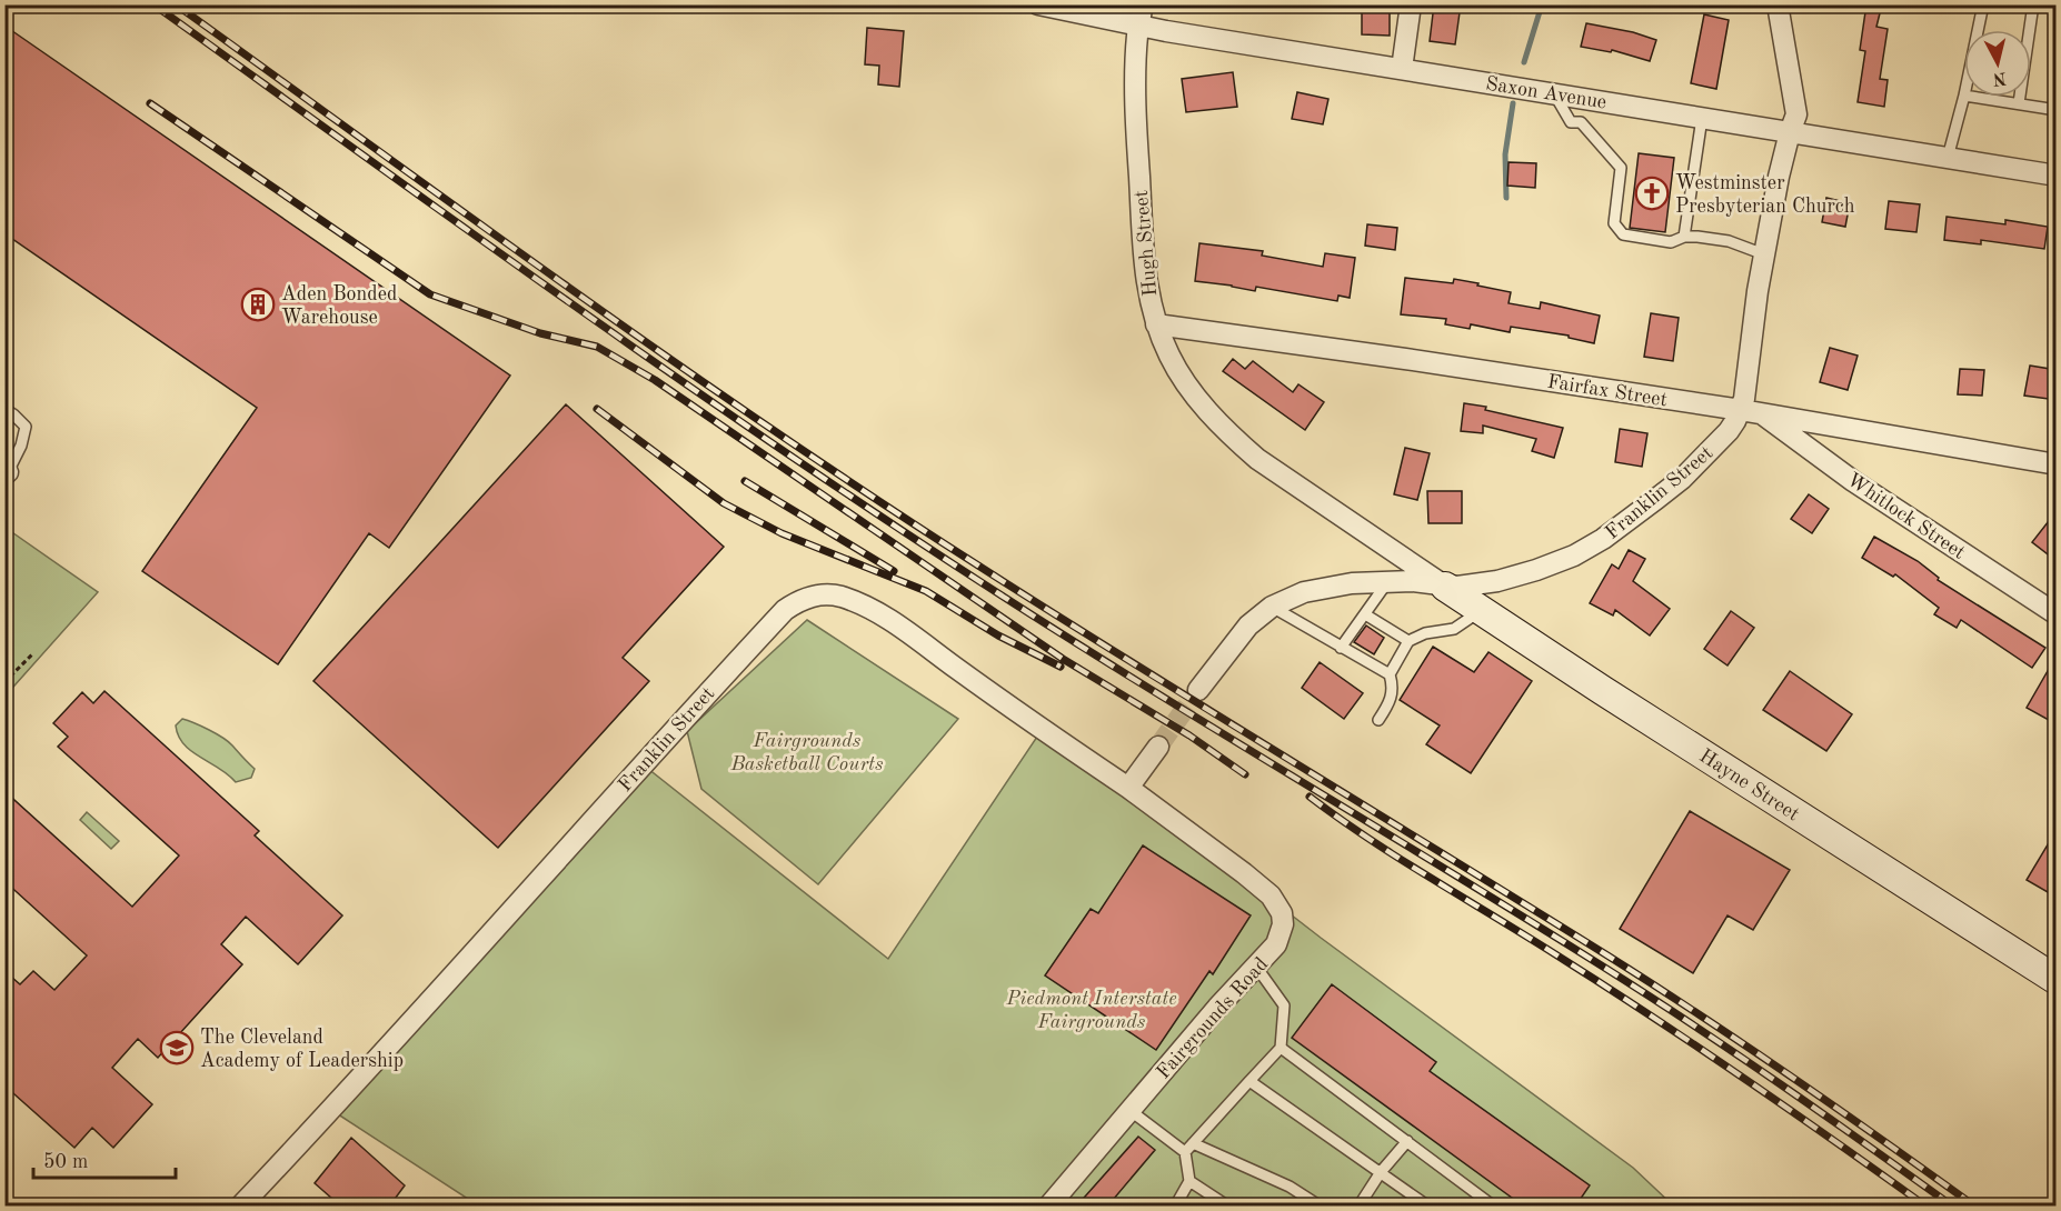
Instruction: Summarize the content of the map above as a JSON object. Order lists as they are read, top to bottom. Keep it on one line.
{"streets":{"street":["Saxon Avenue","Hugh Street","Fairfax Street","Franklin Street","Whitlock Street","Hayne Street","Fairgrounds Road"]},"crossings":[["Saxon Avenue","Hugh Street"],["Saxon Avenue","Franklin Street"],["Hugh Street","Fairfax Street"],["Hugh Street","Franklin Street"],["Hugh Street","Hayne Street"],["Fairfax Street","Franklin Street"],["Fairfax Street","Whitlock Street"],["Franklin Street","Whitlock Street"],["Franklin Street","Hayne Street"],["Franklin Street","Fairgrounds Road"]],"parks":["Fairgrounds Basketball Courts","Piedmont Interstate Fairgrounds"],"places":{"church":["Westminster Presbyterian Church"],"building":["Aden Bonded Warehouse"],"school or university":["The Cleveland Academy of Leadership"]},"scale_bar":"50 m","north":"bottom"}
